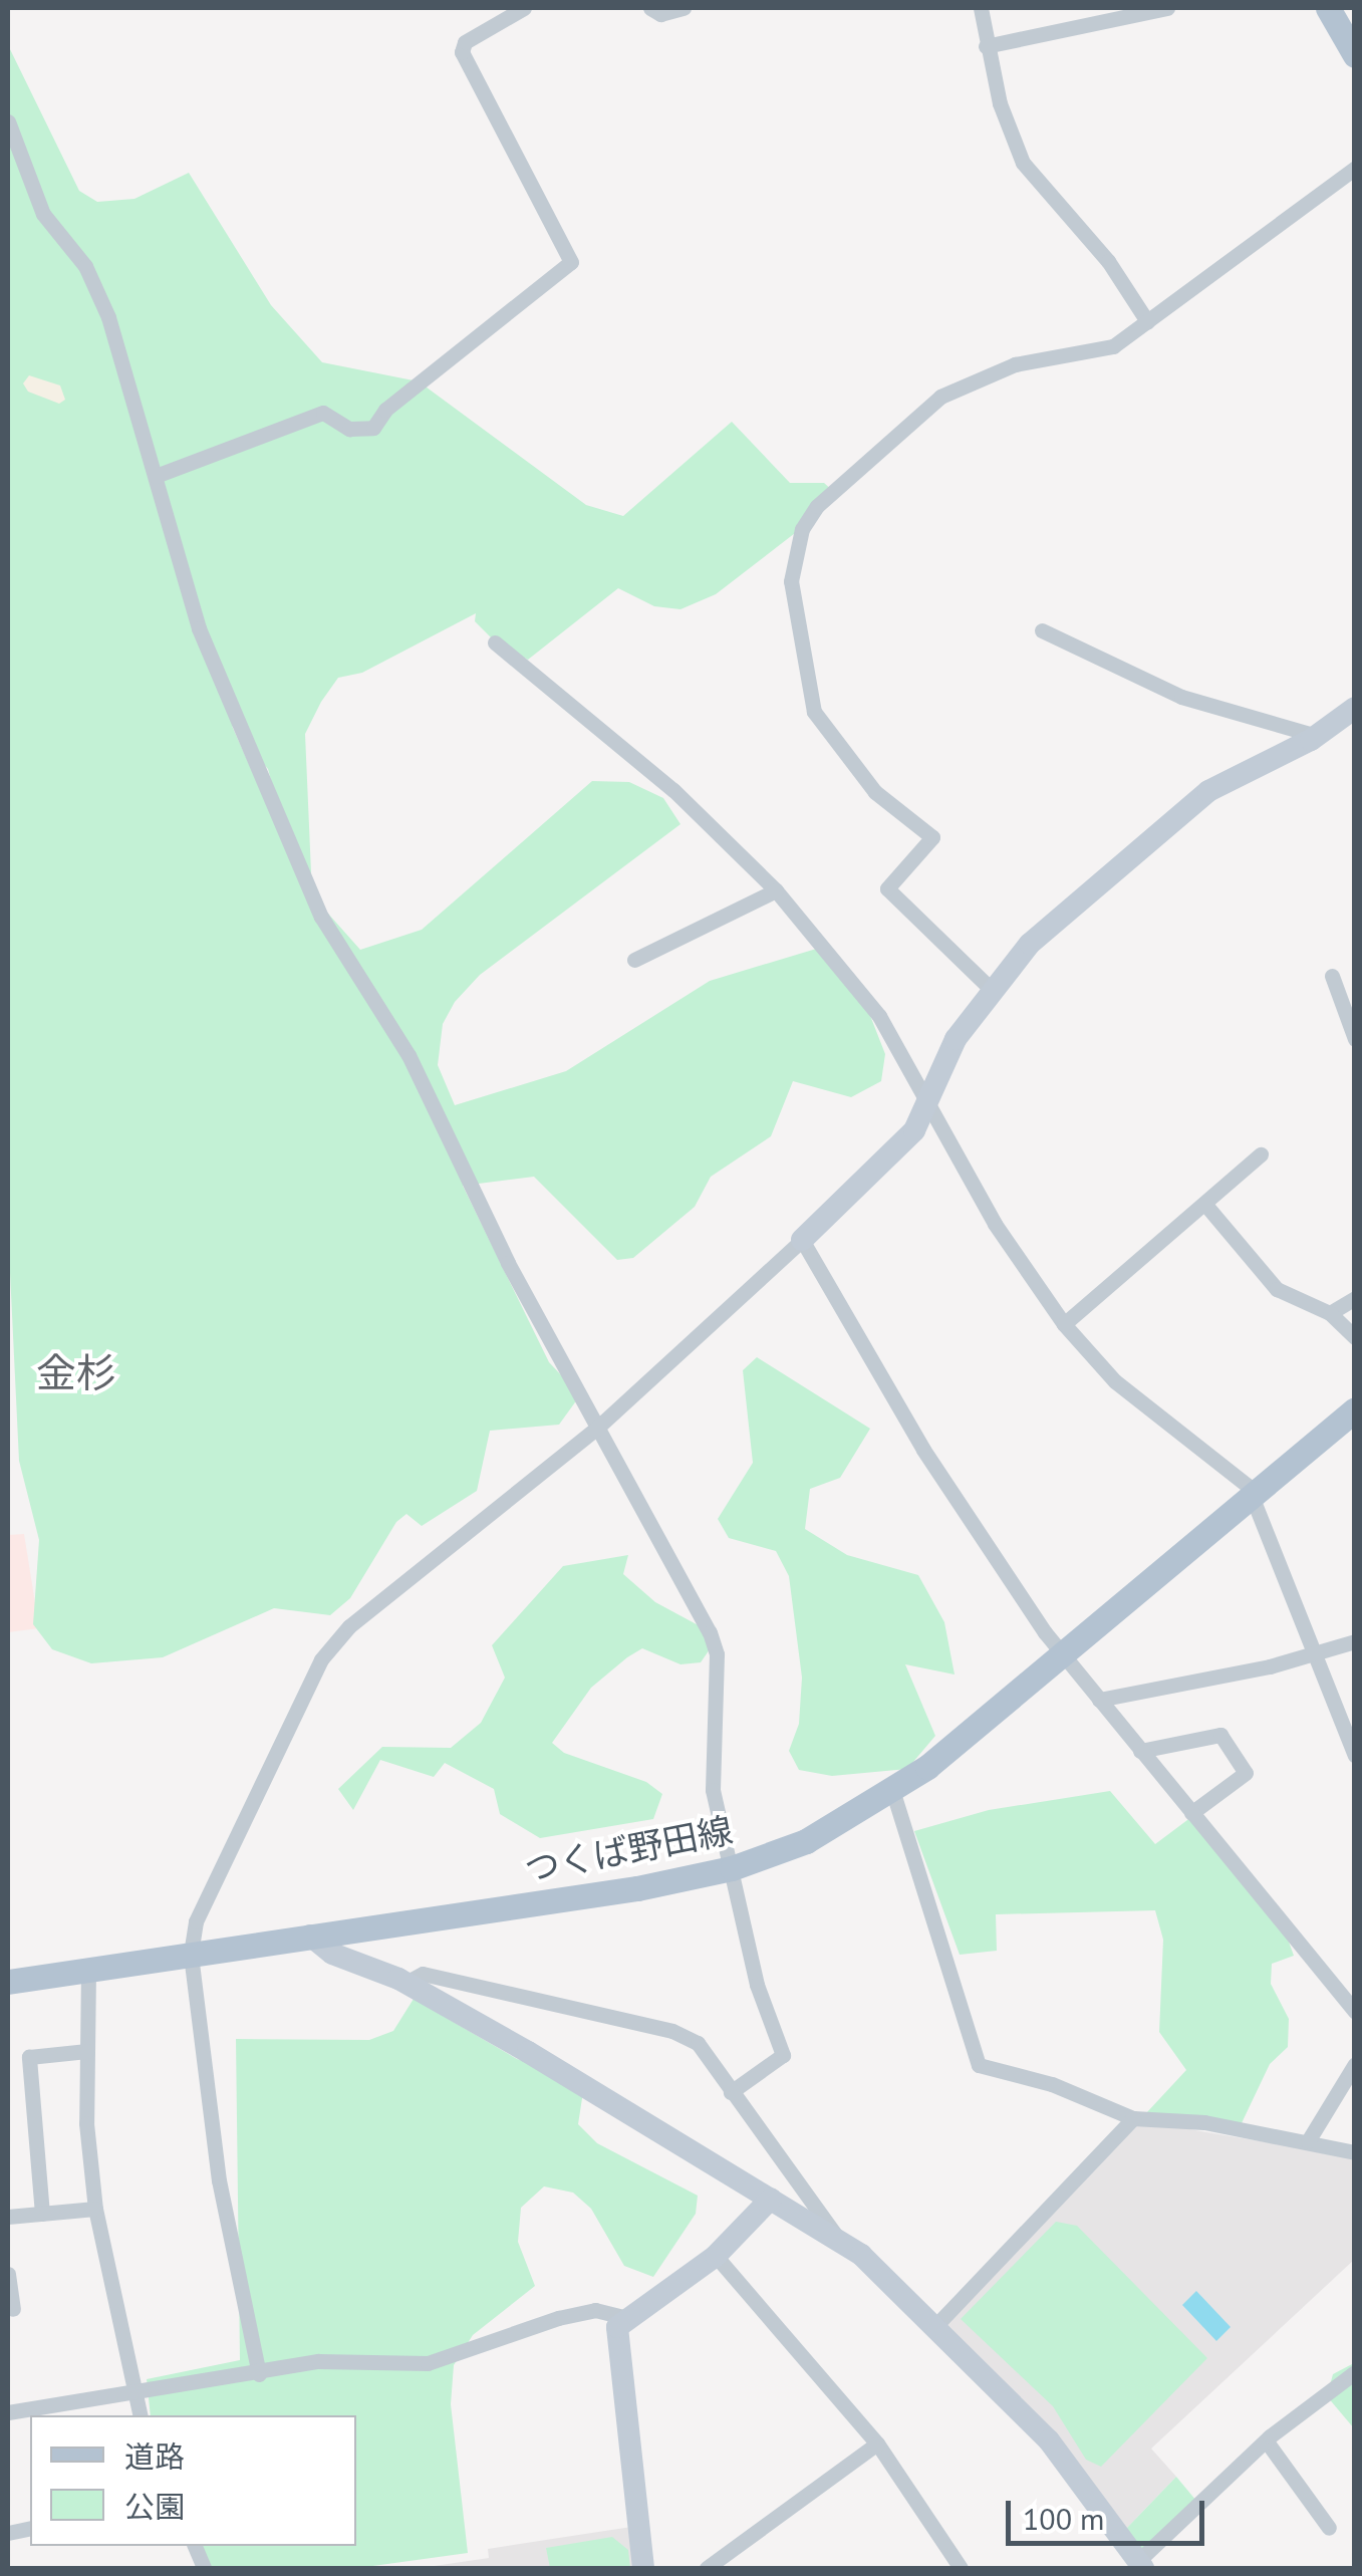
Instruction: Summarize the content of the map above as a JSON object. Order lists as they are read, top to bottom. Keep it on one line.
{"streets":{"main road":["つくば野田線"]},"districts":["金杉"],"legend":["道路","公園"],"scale_bar":"100 m"}
